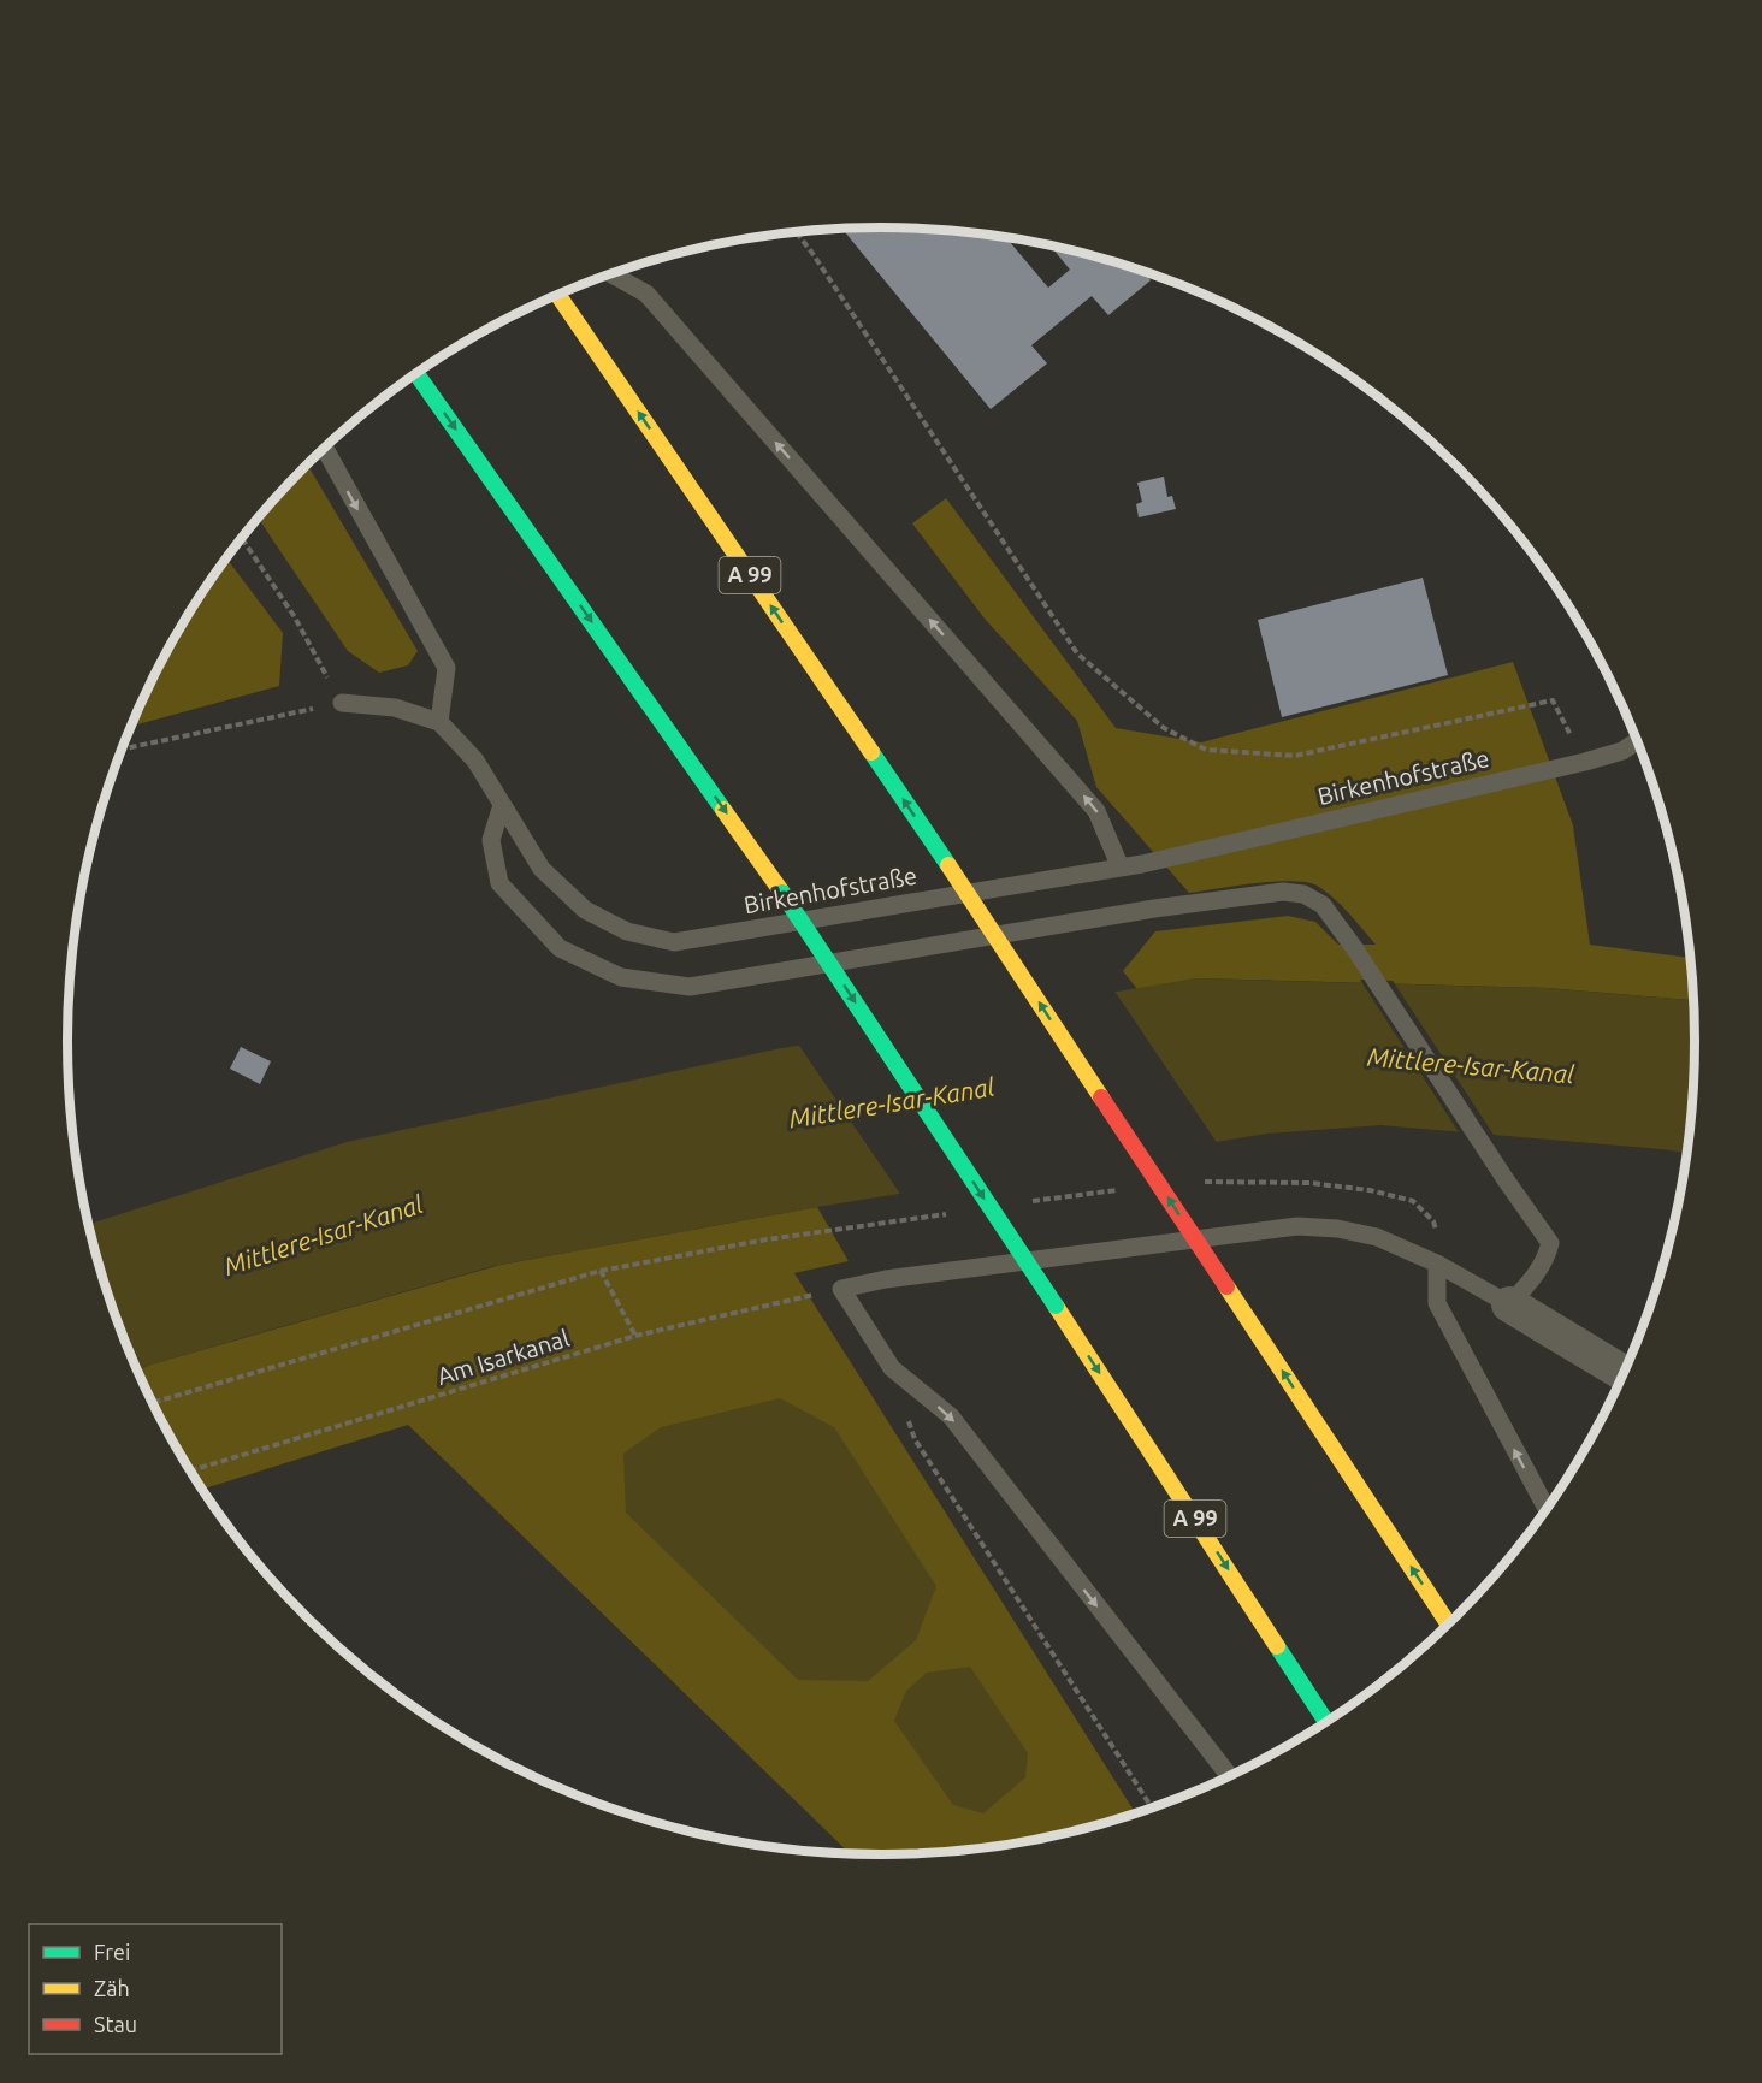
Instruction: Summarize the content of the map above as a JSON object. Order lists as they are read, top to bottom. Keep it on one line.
{"streets":{"highway":["A 99"],"lane":["Birkenhofstraße"],"path":["Am Isarkanal"]},"water":["Mittlere-Isar-Kanal"],"legend":["Frei","Zäh","Stau"]}
